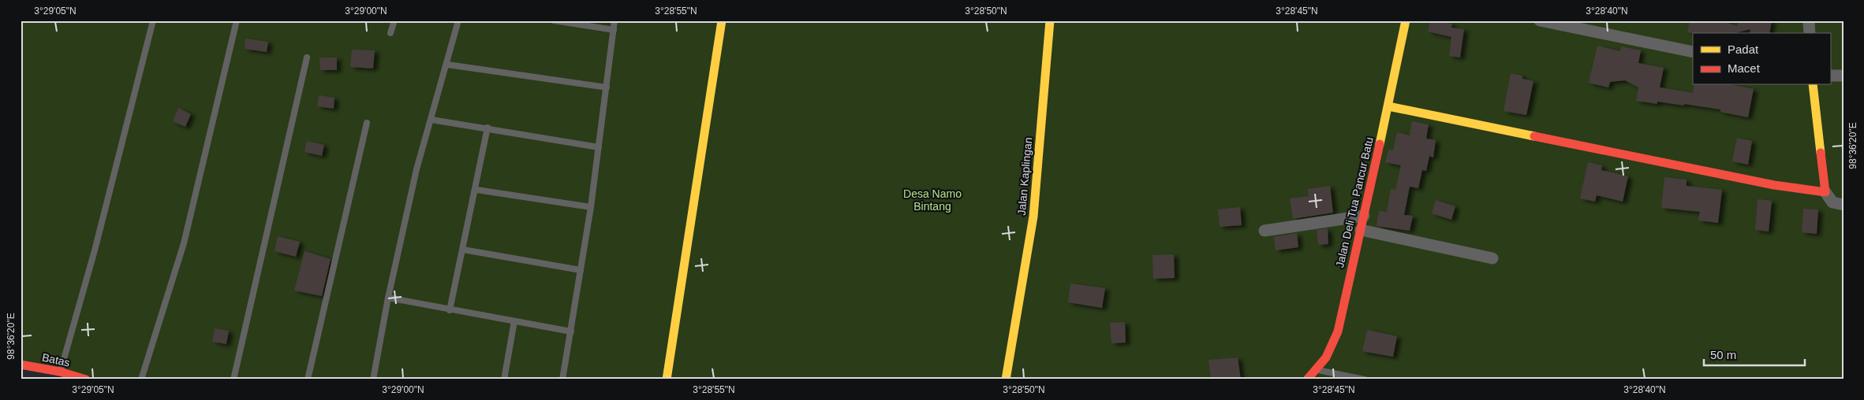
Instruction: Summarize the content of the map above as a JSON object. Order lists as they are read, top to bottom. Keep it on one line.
{"streets":{"street":["Jalan Kaplingan","Jalan Deli Tua Pancur Batu","Batas"]},"parks":["Desa Namo Bintang"],"legend":["Padat","Macet"],"scale_bar":"50 m","coordinates":["3°29'05\"N","3°29'00\"N","3°28'55\"N","3°28'50\"N","3°28'45\"N","3°28'40\"N","98°36'20\"E"]}
